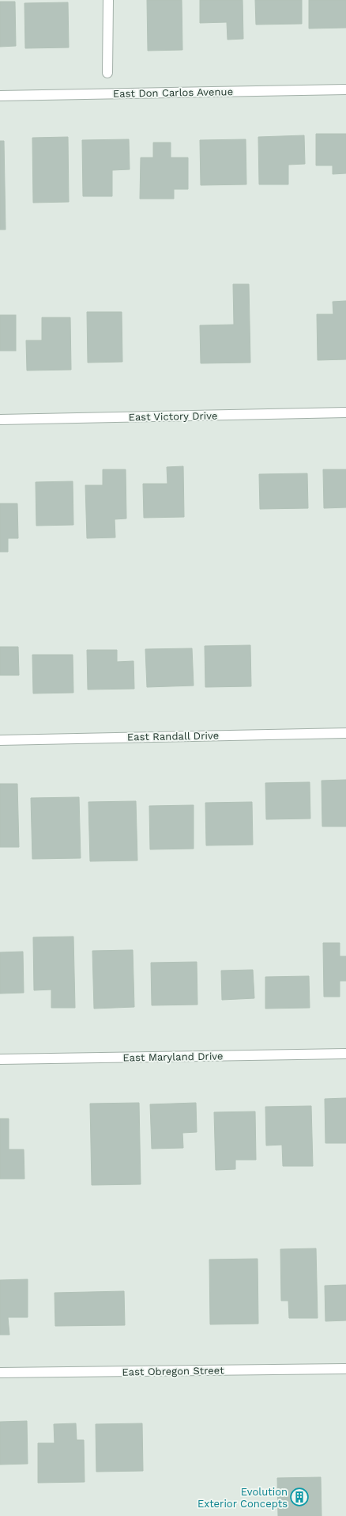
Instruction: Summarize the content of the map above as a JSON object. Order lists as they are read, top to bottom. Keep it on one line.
{"streets":{"street":["East Don Carlos Avenue","East Victory Drive","East Randall Drive","East Maryland Drive","East Obregon Street"]},"places":{"building":["Evolution Exterior Concepts"]}}
